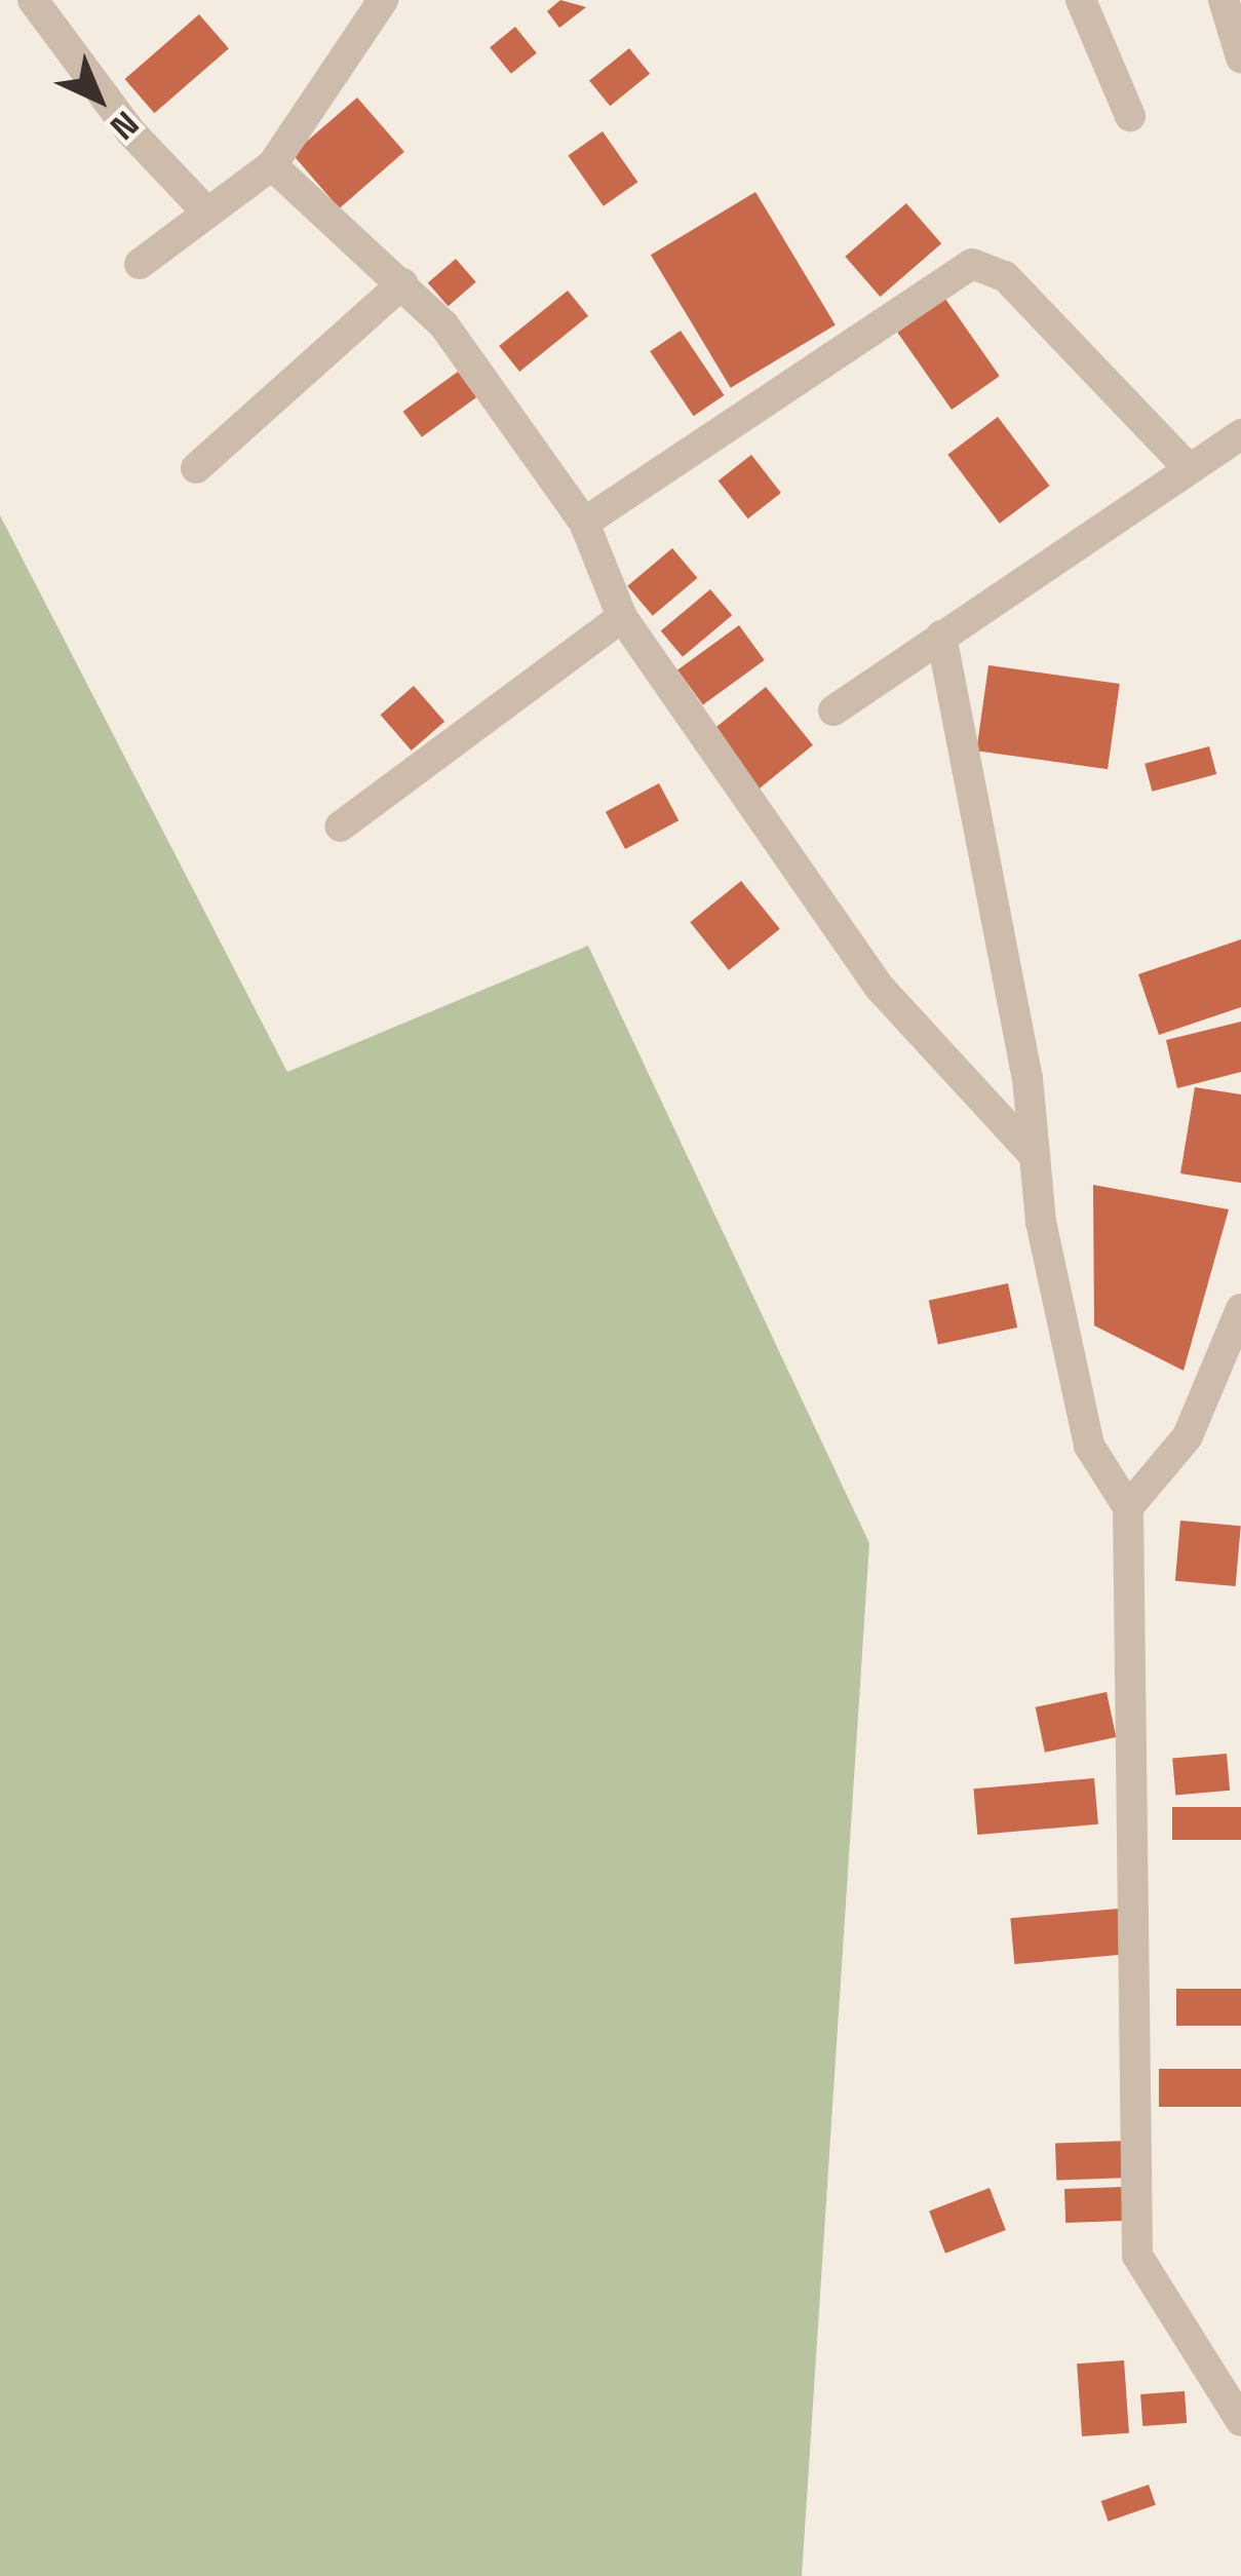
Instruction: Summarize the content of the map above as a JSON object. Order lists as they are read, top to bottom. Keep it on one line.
{"north":"bottom right"}
